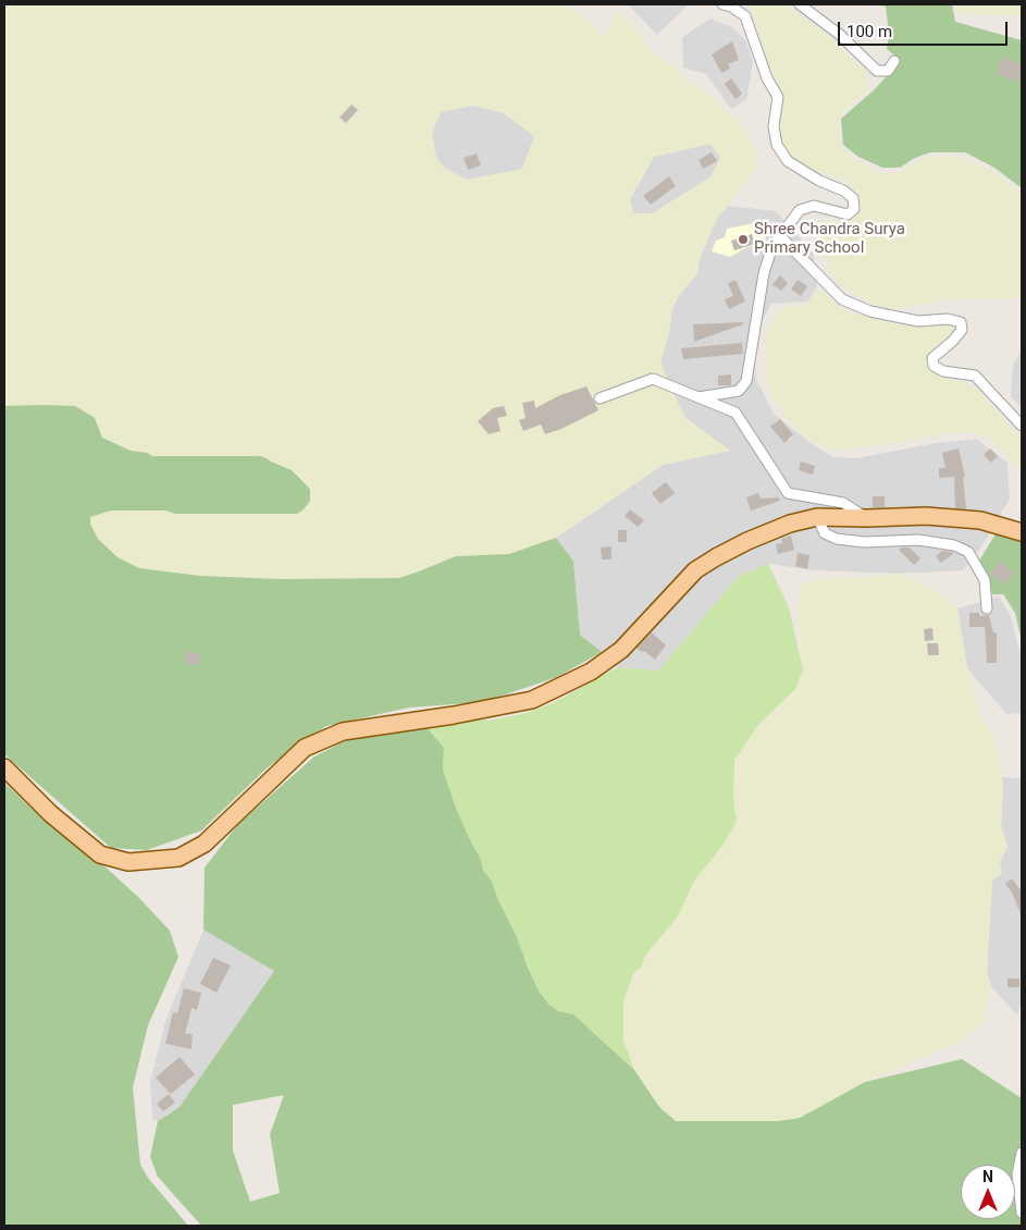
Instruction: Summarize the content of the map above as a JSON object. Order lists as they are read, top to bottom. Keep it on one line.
{"places":["Shree Chandra Surya Primary School"],"scale_bar":"100 m","north":"top"}
